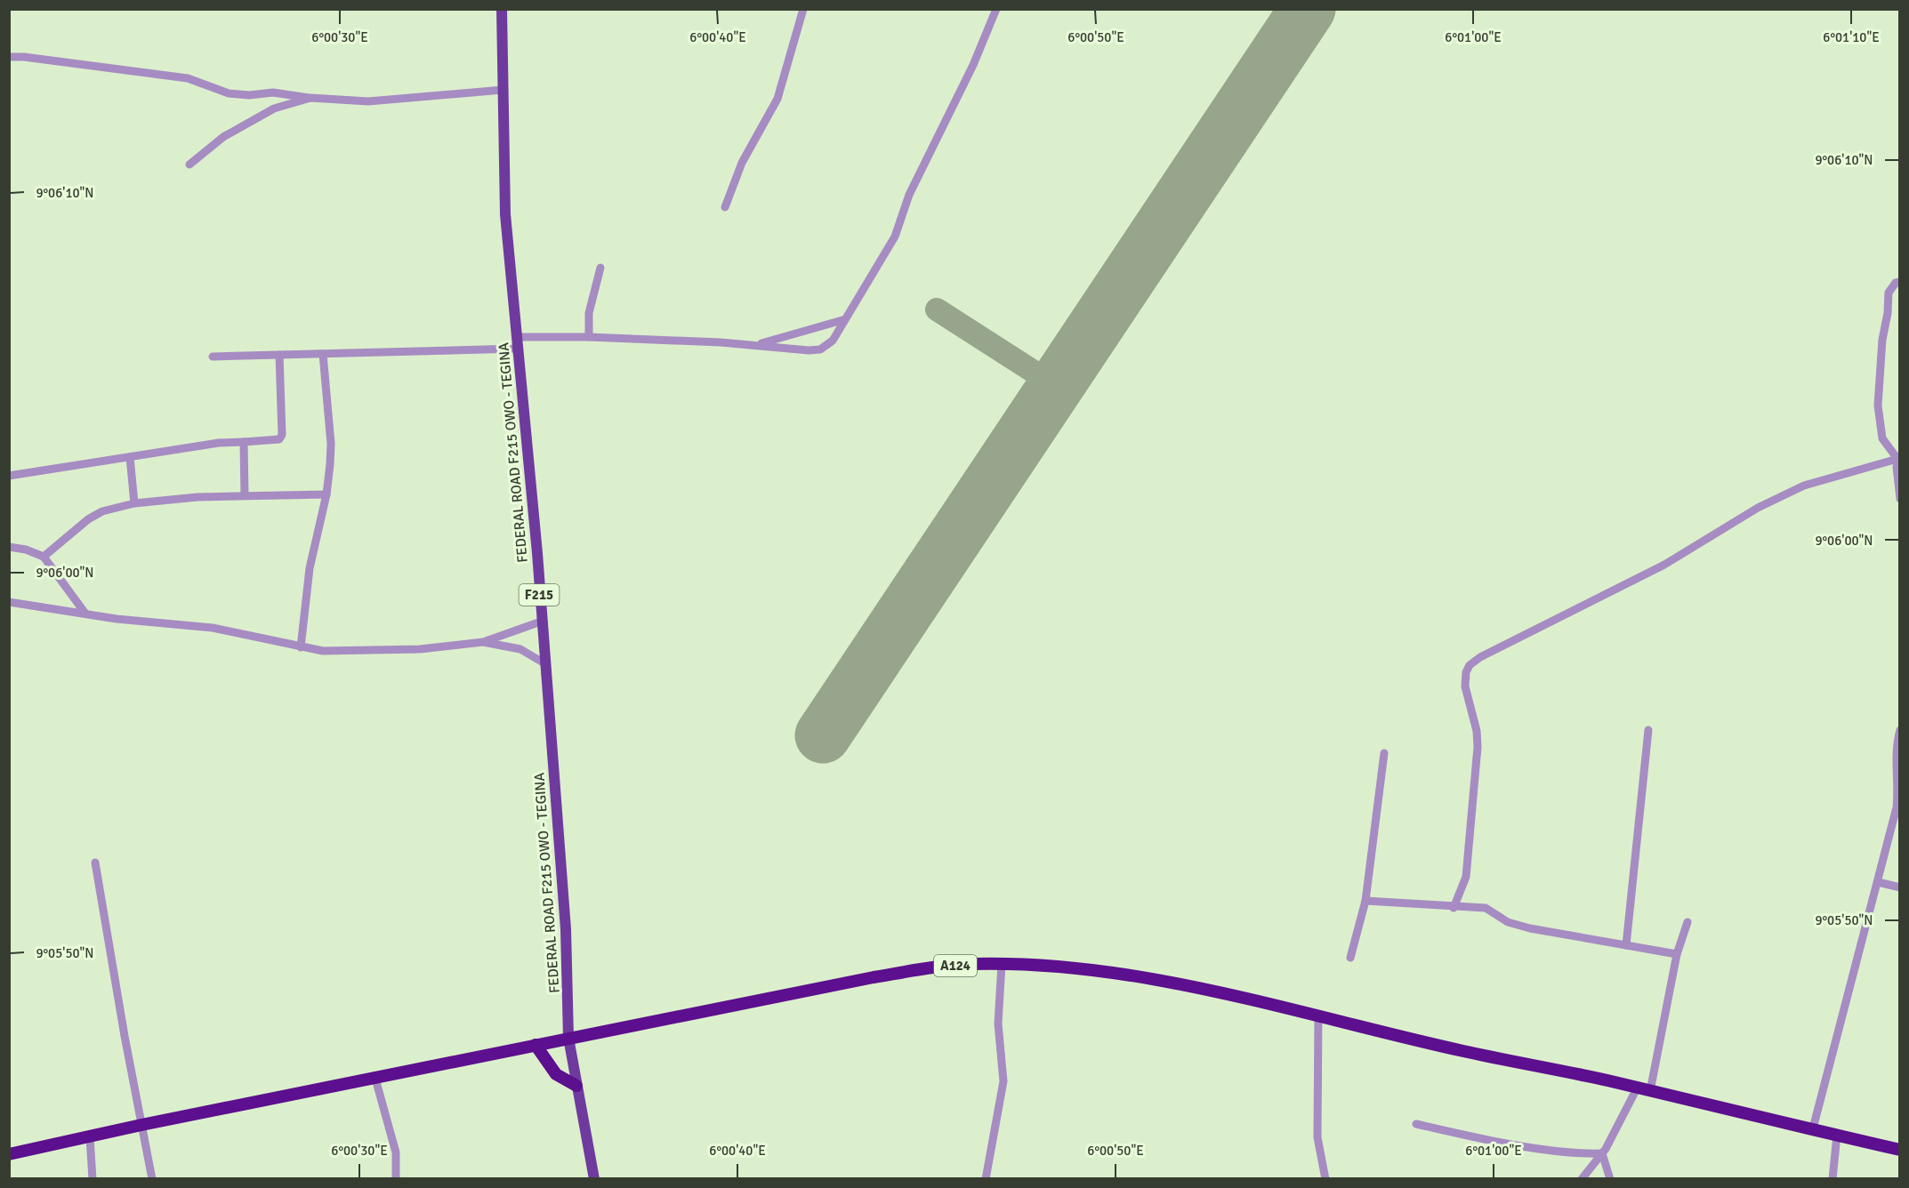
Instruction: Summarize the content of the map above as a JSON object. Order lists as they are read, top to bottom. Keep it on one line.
{"streets":{"highway":["A124"],"main road":["FEDERAL ROAD F215 OWO - TEGINA","F215"]},"crossings":[["FEDERAL ROAD F215 OWO - TEGINA","A124"]],"coordinates":["6°00'30\"E","6°00'40\"E","6°00'50\"E","6°01'00\"E","6°01'10\"E","9°06'10\"N","9°06'00\"N","9°05'50\"N"]}
